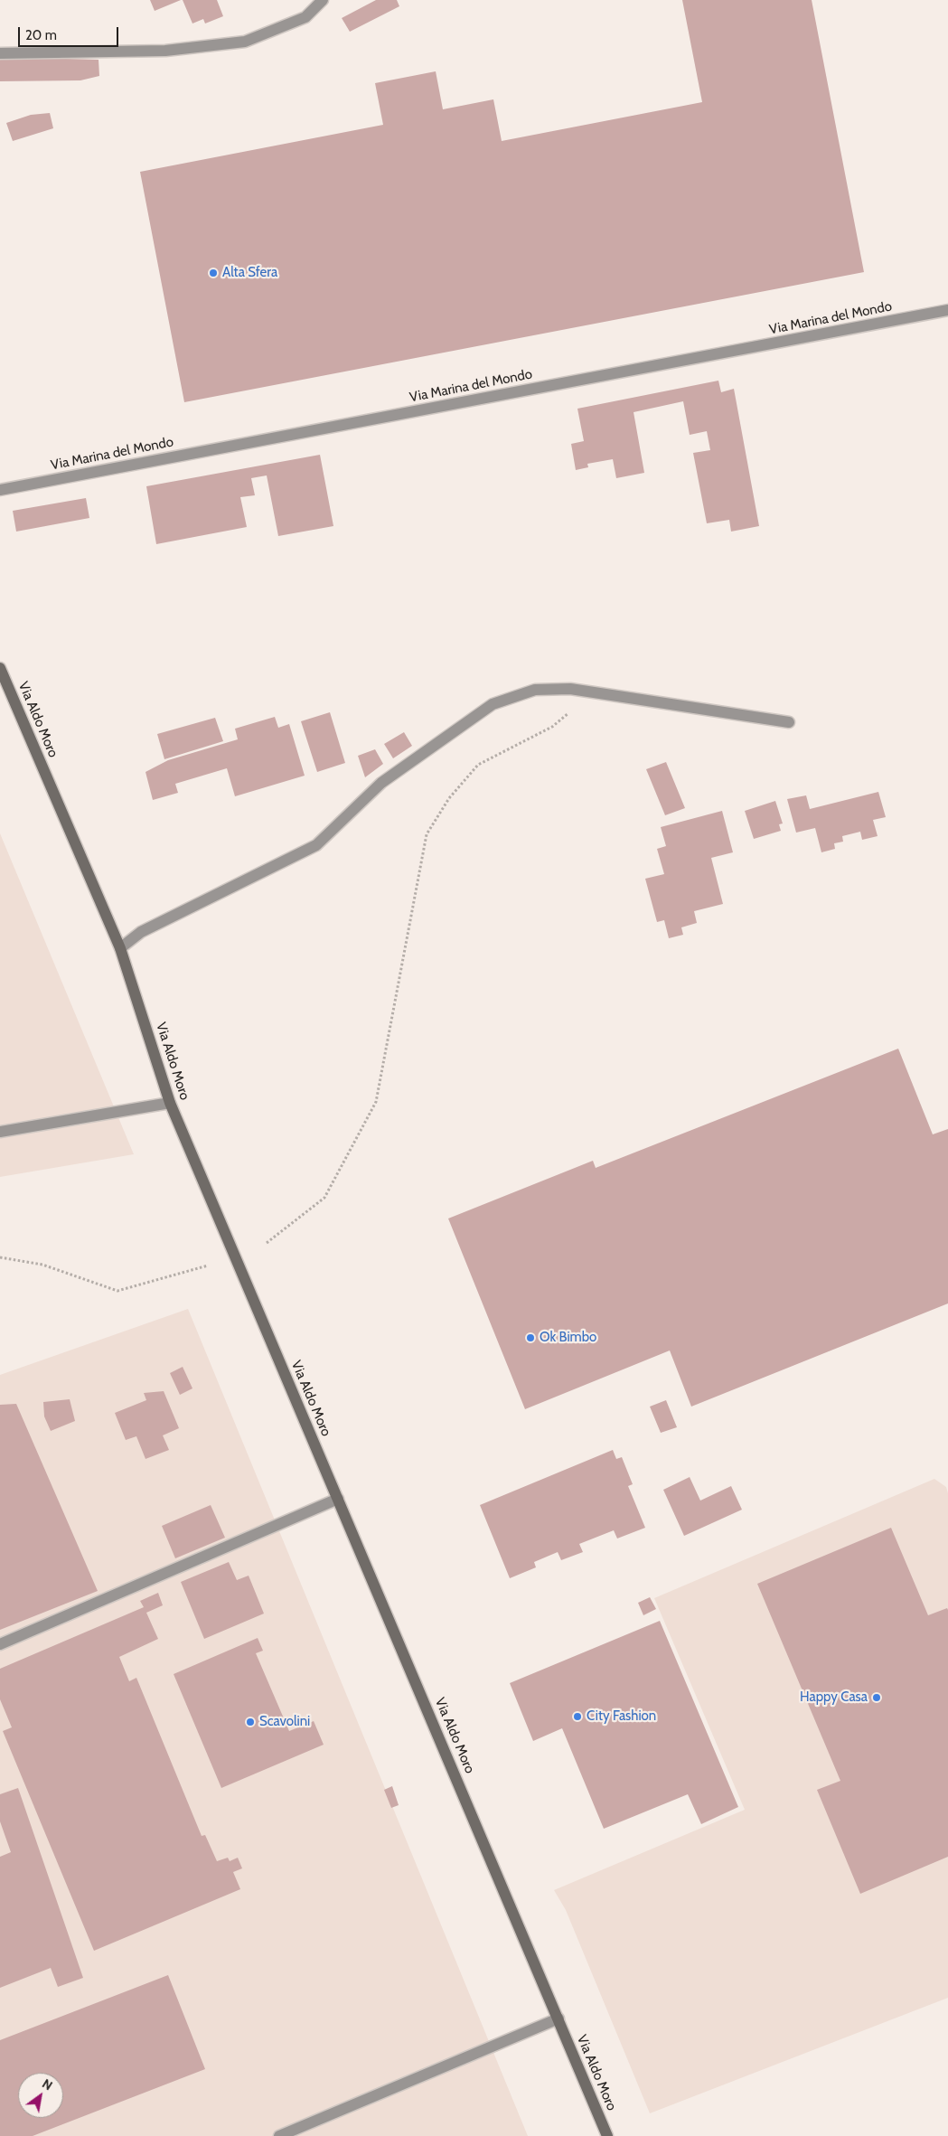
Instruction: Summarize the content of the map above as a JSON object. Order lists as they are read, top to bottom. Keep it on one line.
{"streets":{"main road":["Via Aldo Moro"],"street":["Via Marina del Mondo"]},"places":["Alta Sfera","Ok Bimbo","Happy Casa","City Fashion","Scavolini"],"scale_bar":"20 m","north":"top right"}
